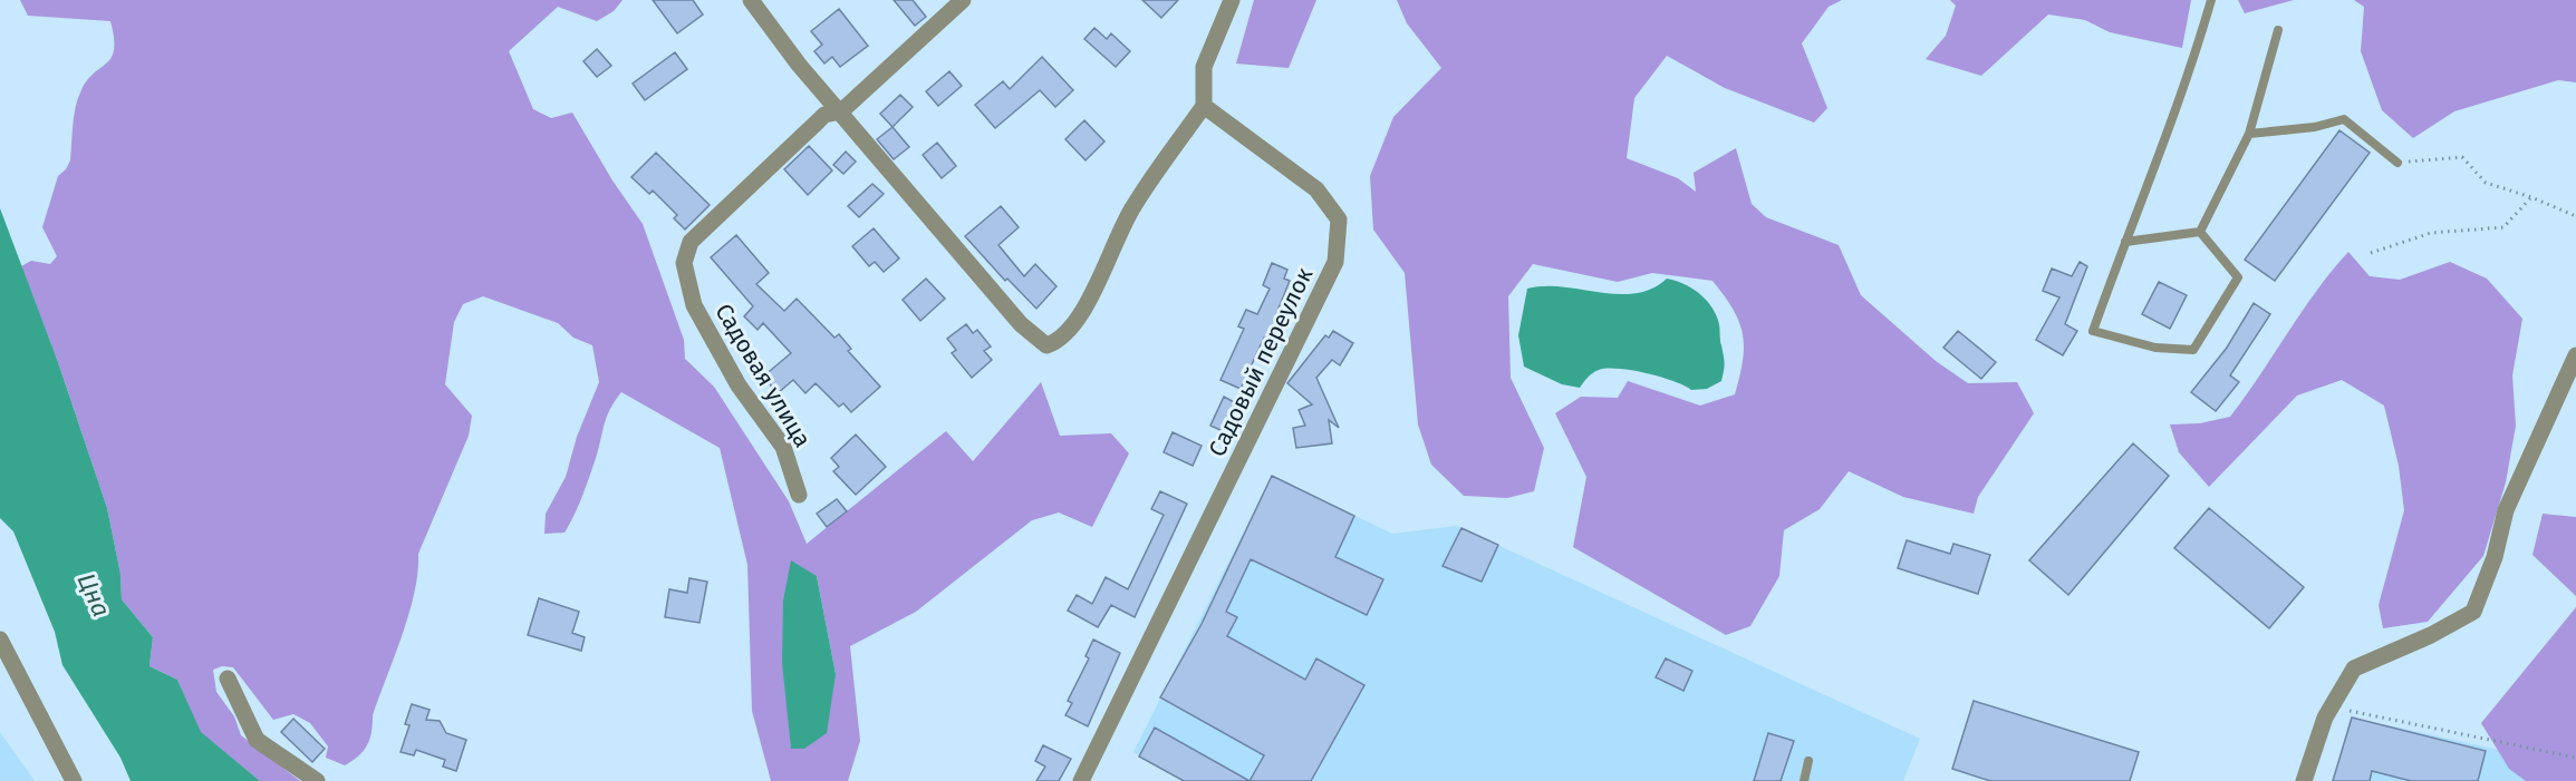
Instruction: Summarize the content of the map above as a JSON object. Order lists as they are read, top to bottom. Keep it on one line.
{"streets":{"street":["Садовый переулок","Садовая улица"]},"water":["Цна"]}
